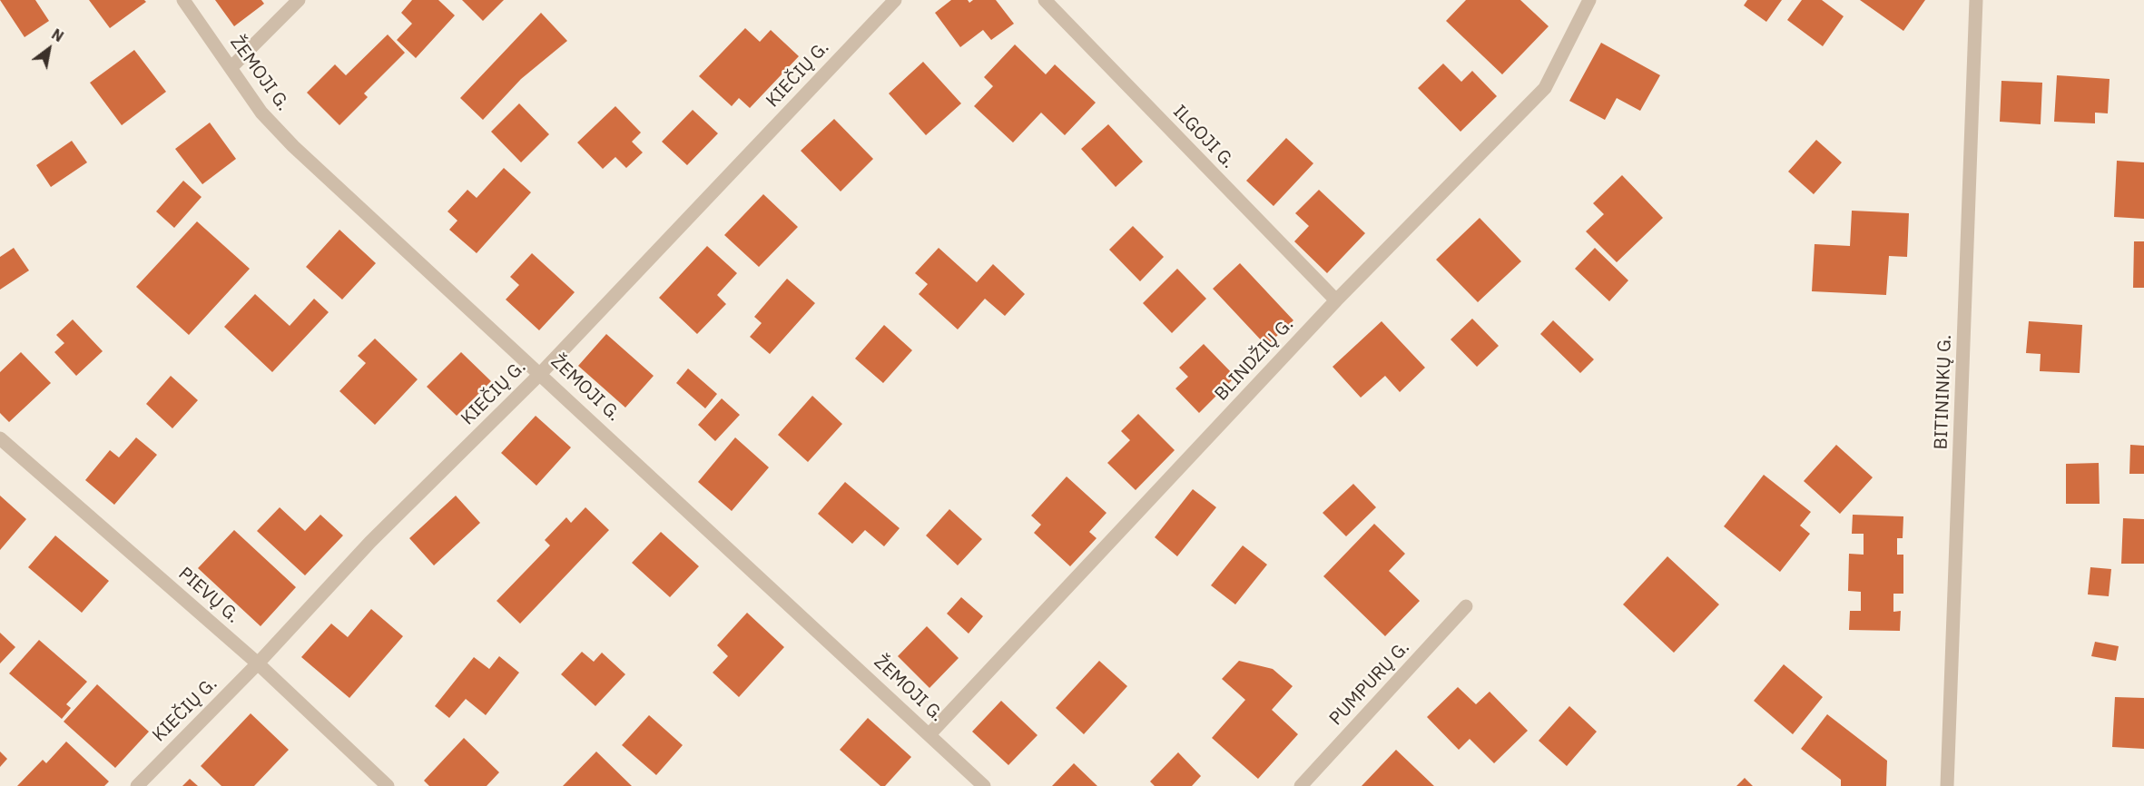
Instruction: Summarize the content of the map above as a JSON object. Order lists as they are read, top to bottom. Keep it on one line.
{"streets":{"street":["ŽEMOJI G.","KIEČIŲ G.","ILGOJI G.","BLINDŽIŲ G.","BITININKŲ G.","PIEVŲ G.","PUMPURŲ G."]},"crossings":[["ŽEMOJI G.","KIEČIŲ G."],["ŽEMOJI G.","BLINDŽIŲ G."],["KIEČIŲ G.","PIEVŲ G."],["ILGOJI G.","BLINDŽIŲ G."]],"north":"top right"}
